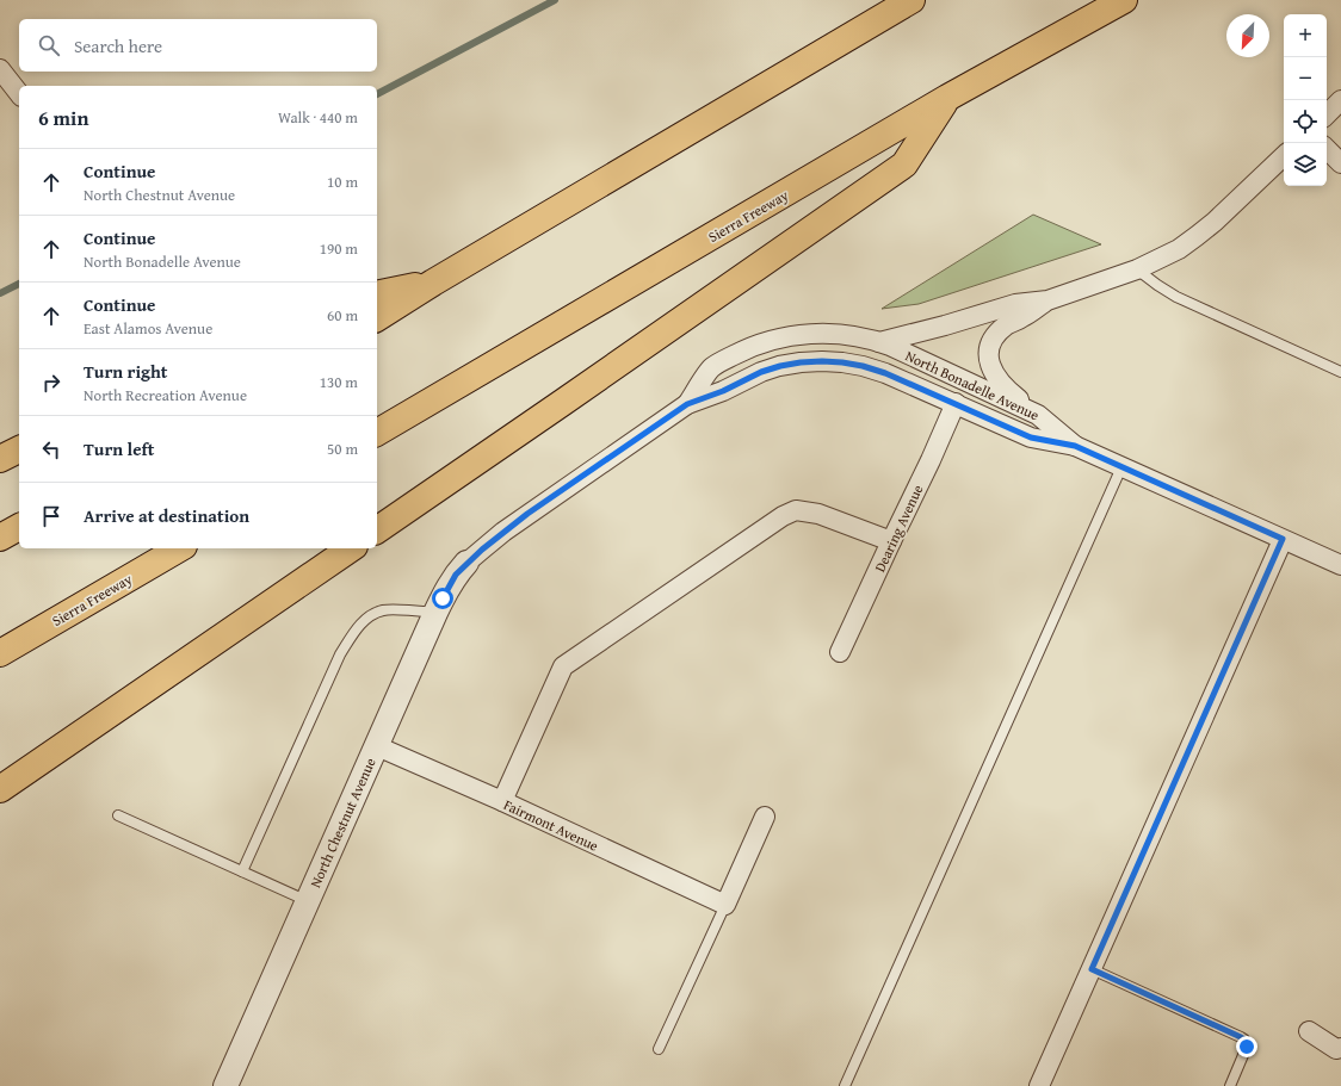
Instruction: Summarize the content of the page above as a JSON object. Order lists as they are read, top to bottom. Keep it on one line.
{"streets":{"highway":["Sierra Freeway"],"street":["North Bonadelle Avenue","Dearing Avenue","North Chestnut Avenue","Fairmont Avenue"]},"crossings":[["North Bonadelle Avenue","Dearing Avenue"],["North Bonadelle Avenue","North Chestnut Avenue"],["North Chestnut Avenue","Fairmont Avenue"]],"north":"bottom left","page":{"map_buttons":["+","−"],"search":"Search here","heading":["6 min","Walk · 440 m"],"list":[["Continue","North Chestnut Avenue","10 m"],["Continue","North Bonadelle Avenue","190 m"],["Continue","East Alamos Avenue","60 m"],["Turn right","North Recreation Avenue","130 m"],["Turn left","50 m"],"Arrive at destination"]}}
